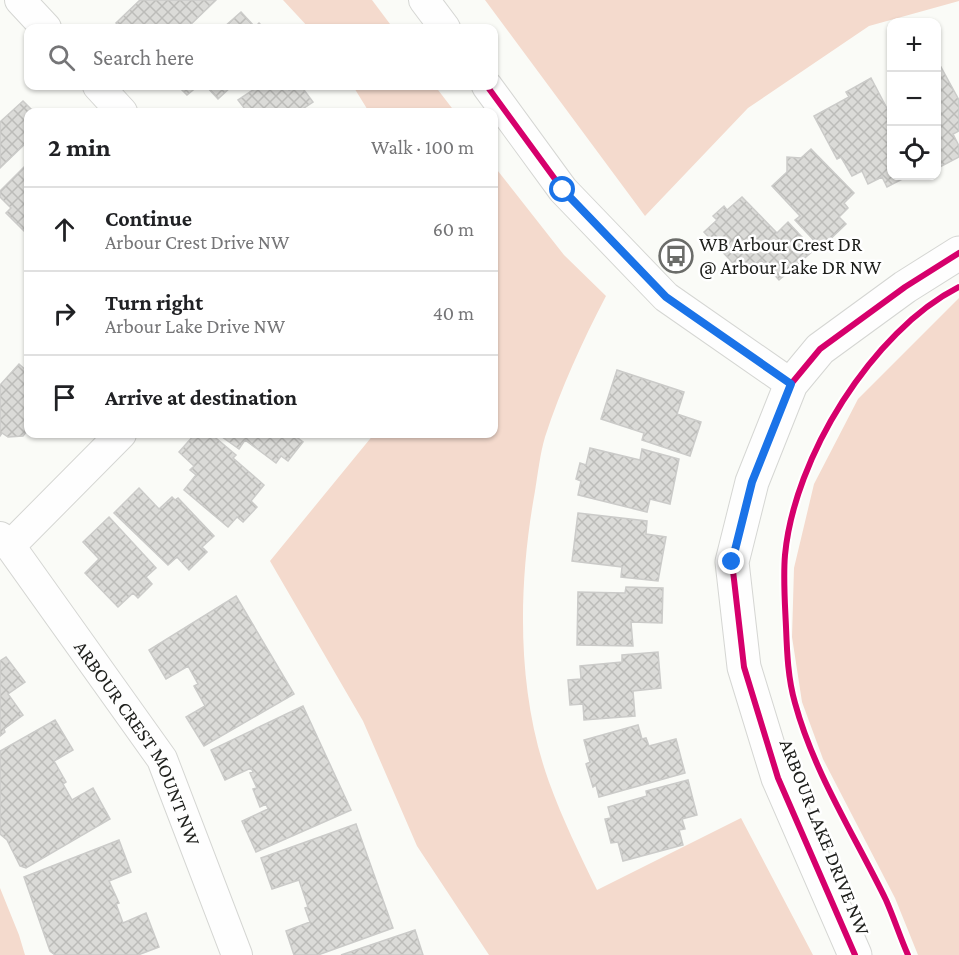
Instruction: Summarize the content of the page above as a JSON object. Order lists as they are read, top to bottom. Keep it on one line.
{"streets":{"street":["ARBOUR CREST MOUNT NW","ARBOUR LAKE DRIVE NW"]},"places":{"bus stop":["WB Arbour Crest DR @ Arbour Lake DR NW"]},"page":{"map_buttons":["+","−"],"search":"Search here","heading":["2 min","Walk · 100 m"],"list":[["Continue","Arbour Crest Drive NW","60 m"],["Turn right","Arbour Lake Drive NW","40 m"],"Arrive at destination"]}}
